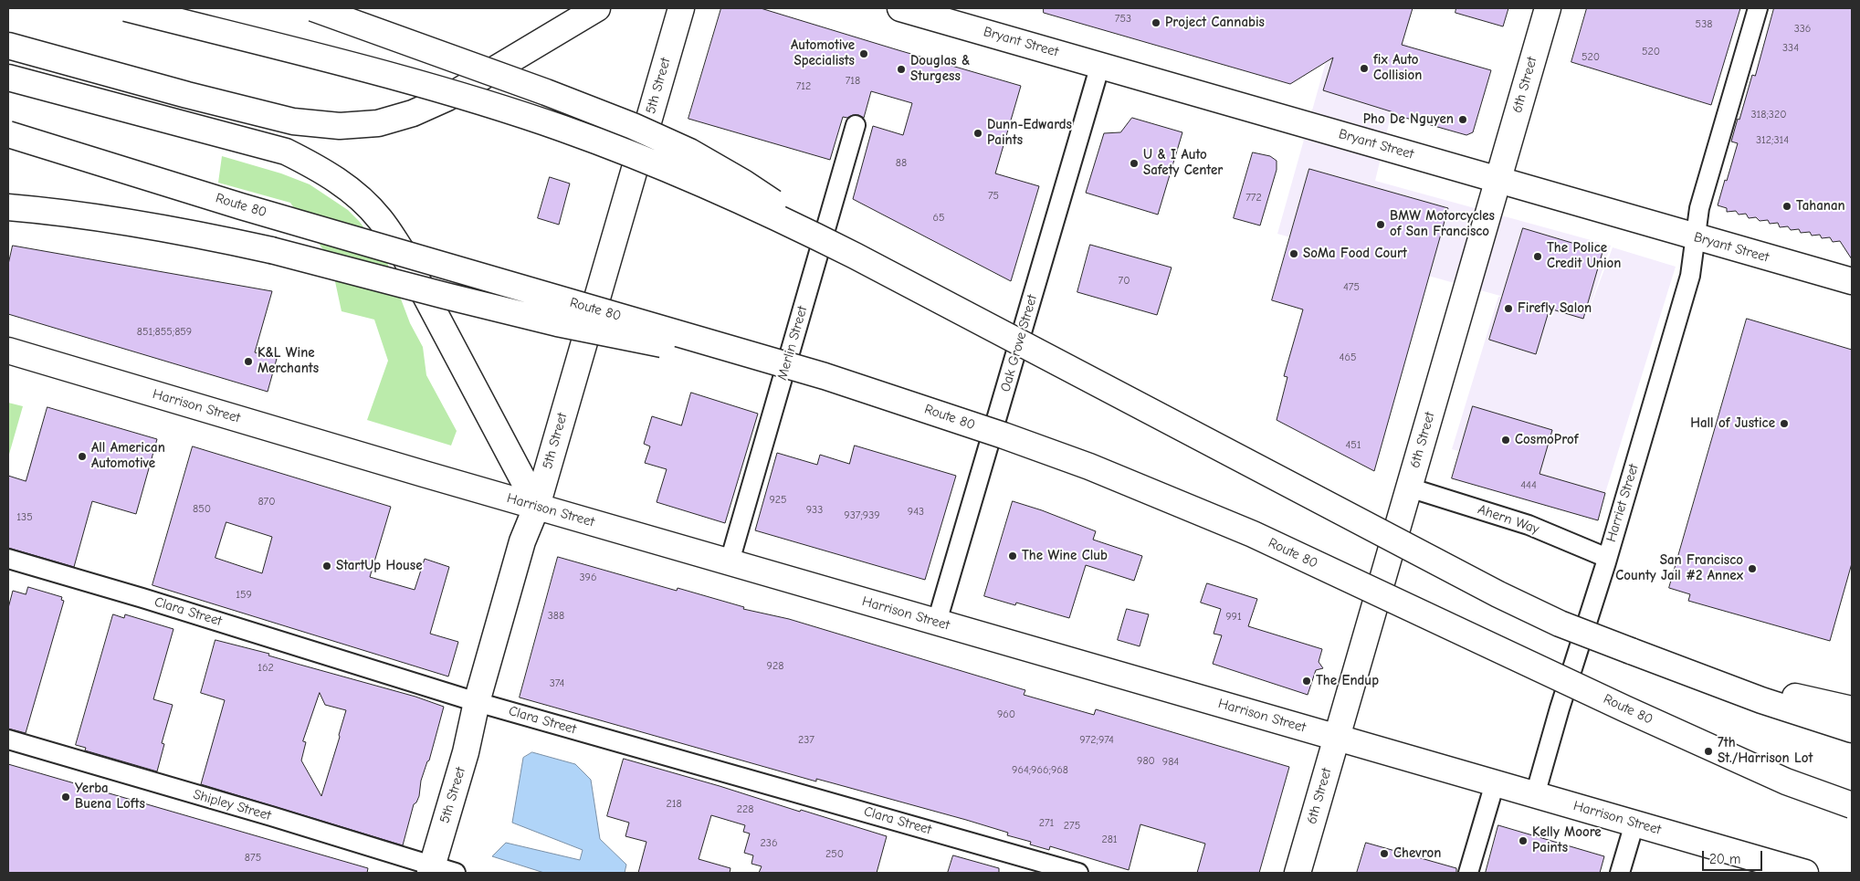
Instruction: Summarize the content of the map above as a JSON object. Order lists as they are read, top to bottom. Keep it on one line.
{"streets":{"main road":["Bryant Street","6th Street","5th Street","Route 80","Harrison Street"],"street":["Merlin Street","Oak Grove Street","Harriet Street","Ahern Way","Clara Street","Shipley Street"]},"crossings":[["Bryant Street","6th Street"],["Bryant Street","Oak Grove Street"],["Bryant Street","Harriet Street"],["6th Street","Harrison Street"],["6th Street","Ahern Way"],["5th Street","Harrison Street"],["5th Street","Clara Street"],["5th Street","Shipley Street"],["Merlin Street","Harrison Street"],["Oak Grove Street","Harrison Street"],["Harrison Street","Harriet Street"],["Harriet Street","Ahern Way"]],"places":["Project Cannabis","Automotive Specialists","fix Auto Collision","Douglas & Sturgess","Pho De Nguyen","Dunn-Edwards Paints","U & I Auto Safety Center","Tahanan","BMW Motorcycles of San Francisco","SoMa Food Court","The Police Credit Union","Firefly Salon","K&L Wine Merchants","Hall of Justice","CosmoProf","All American Automotive","The Wine Club","StartUp House","San Francisco County Jail #2 Annex","The Endup","7th St./Harrison Lot","Yerba Buena Lofts","Kelly Moore Paints","Chevron"],"house_numbers":["753","538","336","334","520","520","718","712","318;320","312;314","88","75","772","65","70","475","851;855;859","465","451","444","925","870","850","933","943","937;939","135","396","159","388","991","928","162","374","960","237","972;974","980","984","964;966;968","218","228","271","275","281","236","250","875"],"scale_bar":"20 m"}
